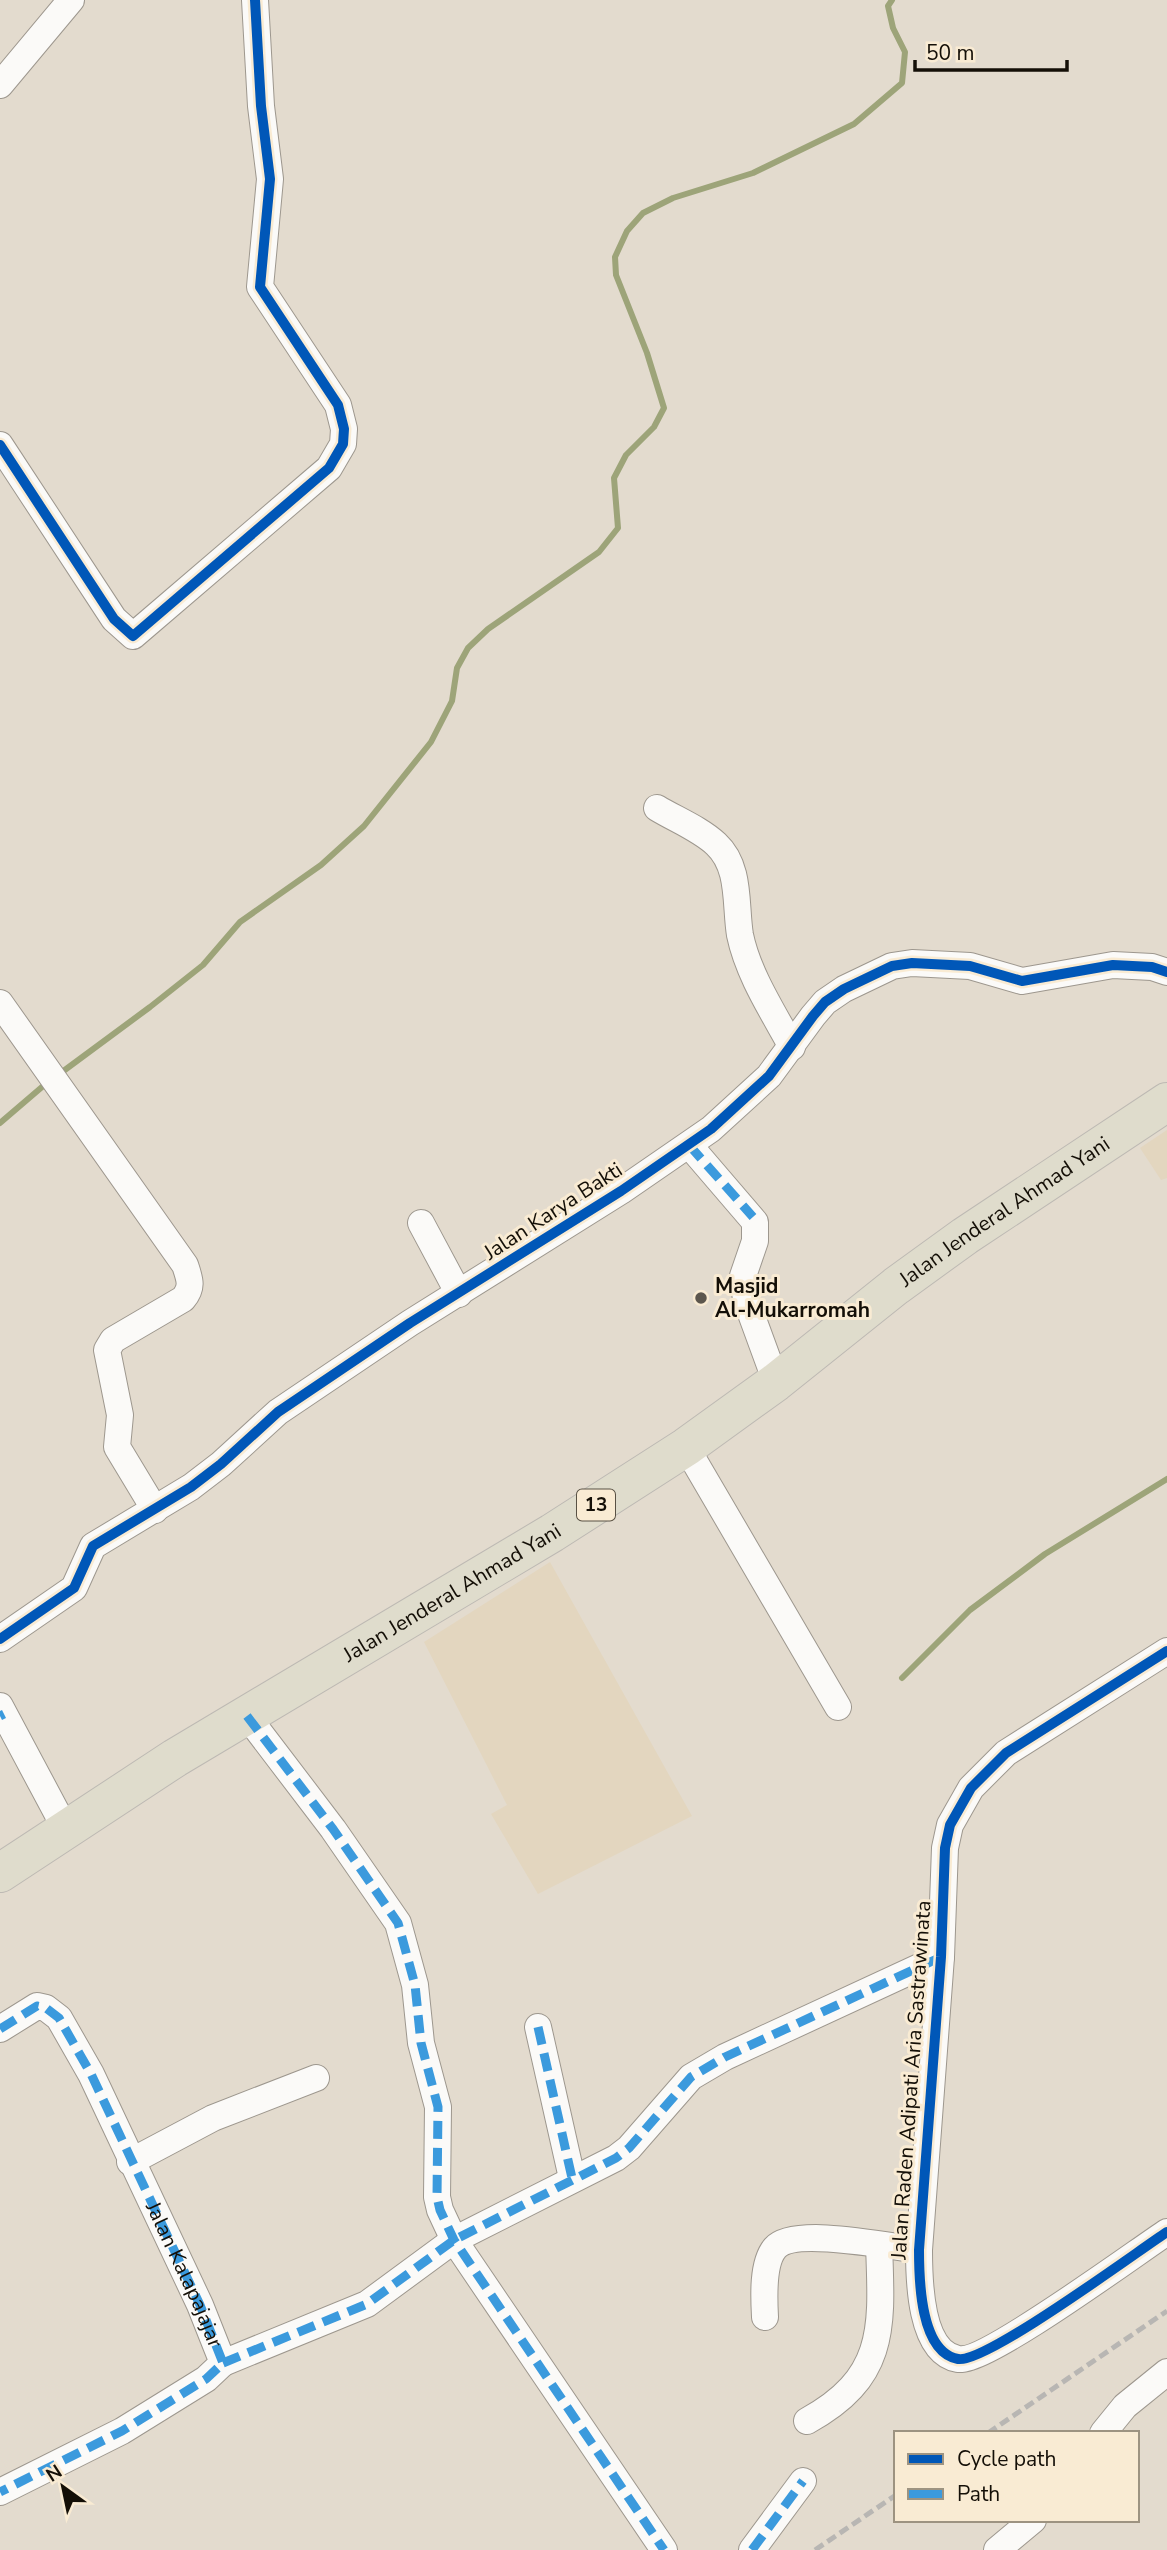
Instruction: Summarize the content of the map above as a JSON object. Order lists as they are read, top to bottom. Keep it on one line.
{"streets":{"highway":["Jalan Jenderal Ahmad Yani","13"],"street":["Jalan Karya Bakti","Jalan Raden Adipati Aria Sastrawinata","Jalan Kalapajajar"]},"places":["Masjid Al-Mukarromah"],"legend":["Cycle path","Path"],"scale_bar":"50 m","north":"top left"}
